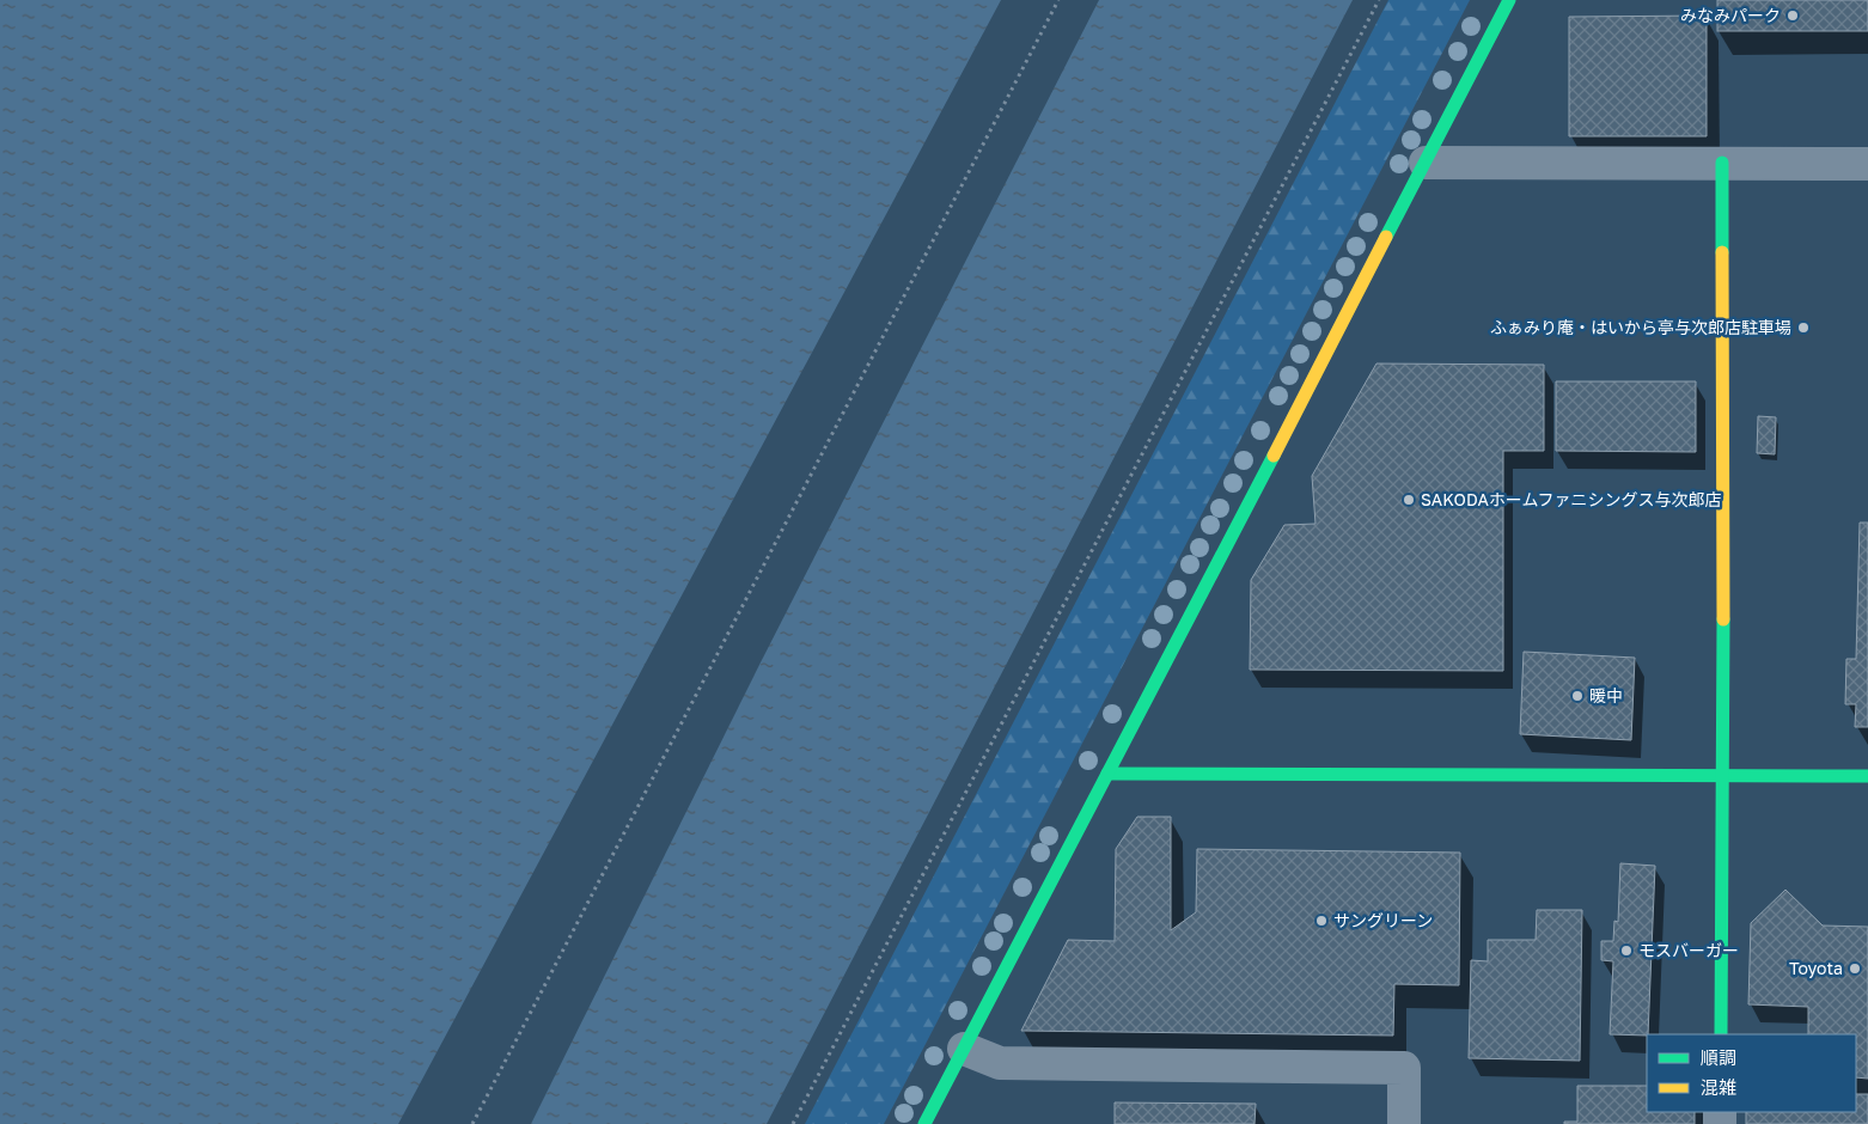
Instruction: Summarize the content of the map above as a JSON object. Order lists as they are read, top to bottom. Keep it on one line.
{"places":["みなみパーク","ふぁみり庵・はいから亭与次郎店駐車場","SAKODAホームファニシングス与次郎店","暖中","サングリーン","モスバーガー","Toyota"],"legend":["順調","混雑"]}
